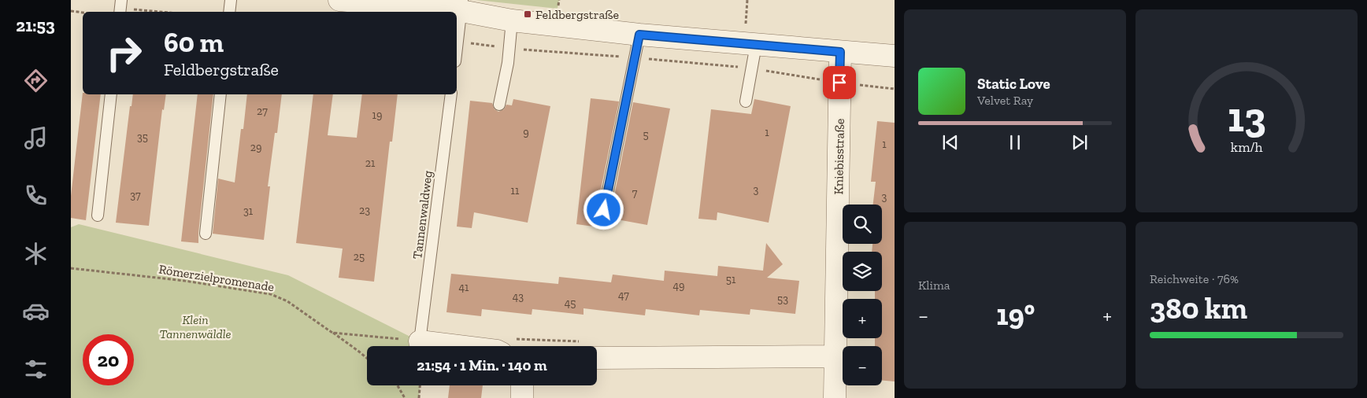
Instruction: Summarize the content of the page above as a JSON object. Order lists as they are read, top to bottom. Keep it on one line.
{"streets":{"street":["Kniebisstraße"],"lane":["Tannenwaldweg"],"path":["Römerzielpromenade"]},"crossings":[["Tannenwaldweg","Römerzielpromenade"]],"parks":["Klein Tannenwäldle"],"places":{"transit":["Feldbergstraße"]},"house_numbers":["27","19","9","1","5","35","1","29","21","3","11","7","37","3","23","31","25","51","49","41","47","43","53","45"],"page":{"tabs":"21:53","turn":["60 m","Feldbergstraße"],"song":["Static Love","Velvet Ray"],"map_buttons":["+","−"],"tile":["Klima",["Reichweite · 76%","380 km"]],"heat":["−","19°","+"],"limit":"20","trip":"21:54 · 1 Min. · 140 m","gauge":["13","km/h"]}}
